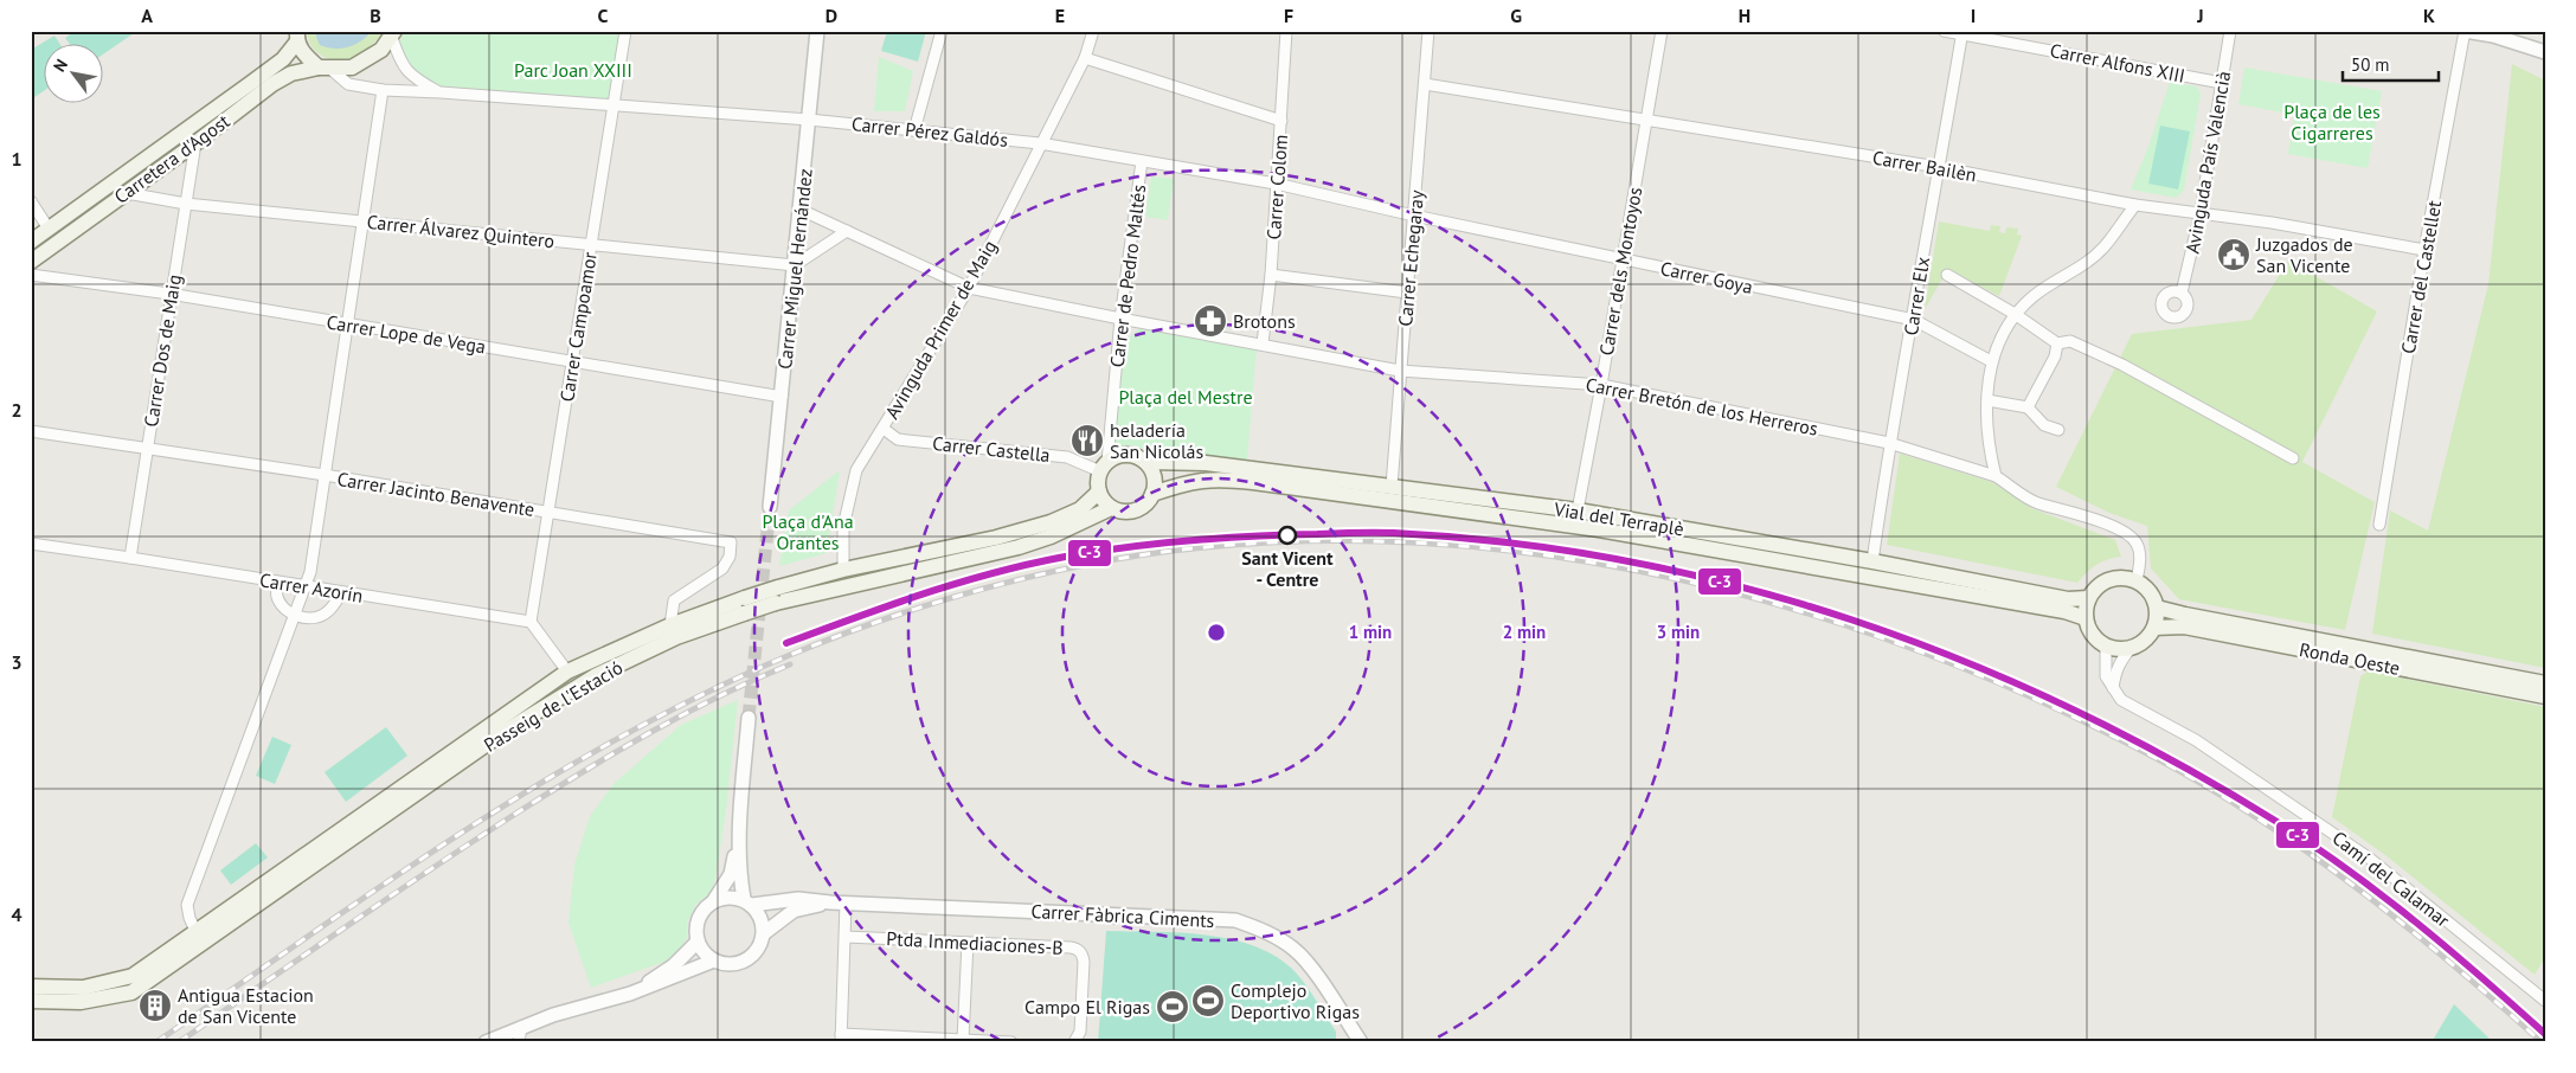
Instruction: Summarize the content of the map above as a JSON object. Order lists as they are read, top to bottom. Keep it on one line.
{"streets":{"main road":["Carretera d'Agost","Vial del Terraplè","Ronda Oeste","Passeig de l'Estació"],"street":["Carrer Alfons XIII","Carrer Pérez Galdós","Avinguda País Valencià","Carrer Bailèn","Carrer Colom","Carrer Álvarez Quintero","Carrer Echegaray","Carrer Miguel Hernández","Carrer dels Montoyos","Carrer de Pedro Maltés","Carrer Goya","Carrer del Castellet","Carrer Elx","Carrer Campoamor","Avinguda Primer de Maig","Carrer Lope de Vega","Carrer Dos de Maig","Carrer Bretón de los Herreros","Carrer Castella","Carrer Jacinto Benavente","Carrer Azorín","Camí del Calamar","Carrer Fàbrica Ciments","Ptda Inmediaciones-B"]},"crossings":[["Carrer Alfons XIII","Avinguda País Valencià"],["Carrer Alfons XIII","Carrer Elx"],["Carrer Pérez Galdós","Carretera d'Agost"],["Carrer Pérez Galdós","Carrer Colom"],["Carrer Pérez Galdós","Carrer Echegaray"],["Carrer Pérez Galdós","Carrer Miguel Hernández"],["Carrer Pérez Galdós","Carrer de Pedro Maltés"],["Carrer Pérez Galdós","Carrer Goya"],["Carrer Pérez Galdós","Carrer Campoamor"],["Carrer Pérez Galdós","Avinguda Primer de Maig"],["Carretera d'Agost","Carrer Álvarez Quintero"],["Carretera d'Agost","Carrer Dos de Maig"],["Avinguda País Valencià","Carrer Bailèn"],["Carrer Bailèn","Carrer Echegaray"],["Carrer Bailèn","Carrer dels Montoyos"],["Carrer Bailèn","Carrer del Castellet"],["Carrer Bailèn","Carrer Elx"],["Carrer Colom","Carrer Bretón de los Herreros"],["Carrer Álvarez Quintero","Carrer Miguel Hernández"],["Carrer Álvarez Quintero","Carrer Campoamor"],["Carrer Álvarez Quintero","Carrer Dos de Maig"],["Carrer Echegaray","Carrer Goya"],["Carrer Echegaray","Carrer Bretón de los Herreros"],["Carrer Echegaray","Vial del Terraplè"],["Carrer Miguel Hernández","Carrer Lope de Vega"],["Carrer Miguel Hernández","Carrer Bretón de los Herreros"],["Carrer dels Montoyos","Carrer Goya"],["Carrer dels Montoyos","Carrer Bretón de los Herreros"],["Carrer dels Montoyos","Vial del Terraplè"],["Carrer de Pedro Maltés","Carrer Bretón de los Herreros"],["Carrer de Pedro Maltés","Carrer Castella"],["Carrer de Pedro Maltés","Vial del Terraplè"],["Carrer de Pedro Maltés","Passeig de l'Estació"],["Carrer Goya","Carrer Elx"],["Carrer Elx","Carrer Bretón de los Herreros"],["Carrer Elx","Vial del Terraplè"],["Carrer Campoamor","Carrer Lope de Vega"],["Carrer Campoamor","Carrer Jacinto Benavente"],["Carrer Campoamor","Carrer Azorín"],["Avinguda Primer de Maig","Carrer Bretón de los Herreros"],["Avinguda Primer de Maig","Carrer Castella"],["Avinguda Primer de Maig","Passeig de l'Estació"],["Carrer Lope de Vega","Carrer Dos de Maig"],["Carrer Dos de Maig","Carrer Jacinto Benavente"],["Carrer Dos de Maig","Carrer Azorín"],["Carrer Bretón de los Herreros","Vial del Terraplè"],["Carrer Bretón de los Herreros","Ronda Oeste"],["Carrer Castella","Vial del Terraplè"],["Carrer Castella","Passeig de l'Estació"],["Carrer Jacinto Benavente","Passeig de l'Estació"],["Vial del Terraplè","Ronda Oeste"],["Vial del Terraplè","Passeig de l'Estació"]],"parks":["Parc Joan XXIII","Plaça de les Cigarreres","Plaça del Mestre","Plaça d'Ana Orantes"],"places":{"public building":["Juzgados de San Vicente"],"pharmacy":["Brotons"],"restaurant":["heladería San Nicolás"],"other":["Sant Vicent - Centre"],"sports":["Complejo Deportivo Rigas","Campo El Rigas"],"building":["Antigua Estacion de San Vicente"]},"lines":["transit line C-3"],"scale_bar":"50 m","north":"top left","grid":{"columns":["A","B","C","D","E","F","G","H","I","J","K"],"rows":["1","2","3","4"]},"rings":["1 min","2 min","3 min"]}
